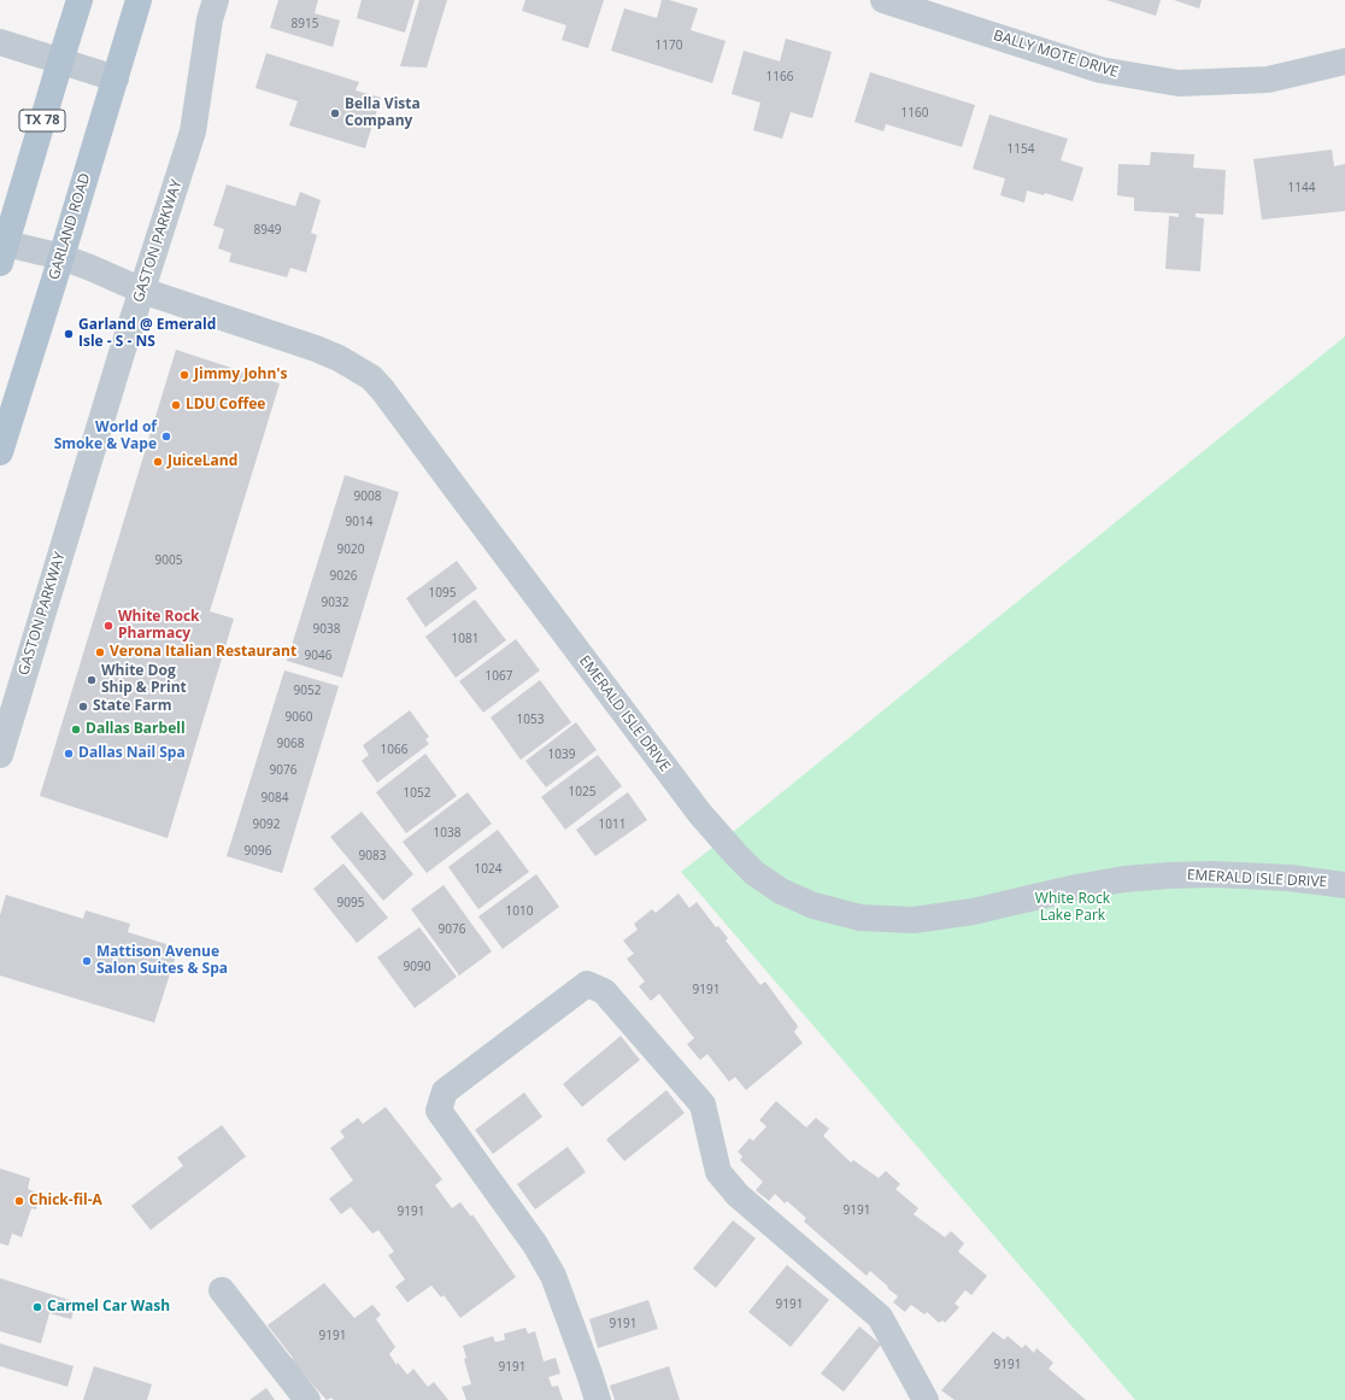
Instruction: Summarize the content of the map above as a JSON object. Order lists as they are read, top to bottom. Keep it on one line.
{"streets":{"main road":["TX 78","GARLAND ROAD"],"street":["BALLY MOTE DRIVE","GASTON PARKWAY","EMERALD ISLE DRIVE"]},"crossings":[["TX 78","EMERALD ISLE DRIVE"],["GARLAND ROAD","EMERALD ISLE DRIVE"],["GASTON PARKWAY","EMERALD ISLE DRIVE"]],"parks":["White Rock Lake Park"],"places":["Bella Vista Company","Garland @ Emerald Isle - S - NS","Jimmy John's","LDU Coffee","World of Smoke & Vape","JuiceLand","White Rock Pharmacy","Verona Italian Restaurant","White Dog Ship & Print","State Farm","Dallas Barbell","Dallas Nail Spa","Mattison Avenue Salon Suites & Spa","Chick-fil-A","Carmel Car Wash"],"house_numbers":["8915","1170","1166","1160","1154","1144","8949","9008","9014","9020","9005","9026","1095","9032","9038","1081","9046","1067","9052","9060","1053","9068","1066","1039","9076","1025","1052","9084","9092","1011","1038","9096","9083","1024","9095","1010","9076","9090","9191","9191","9191","9191","9191","9191","9191","9191"]}
